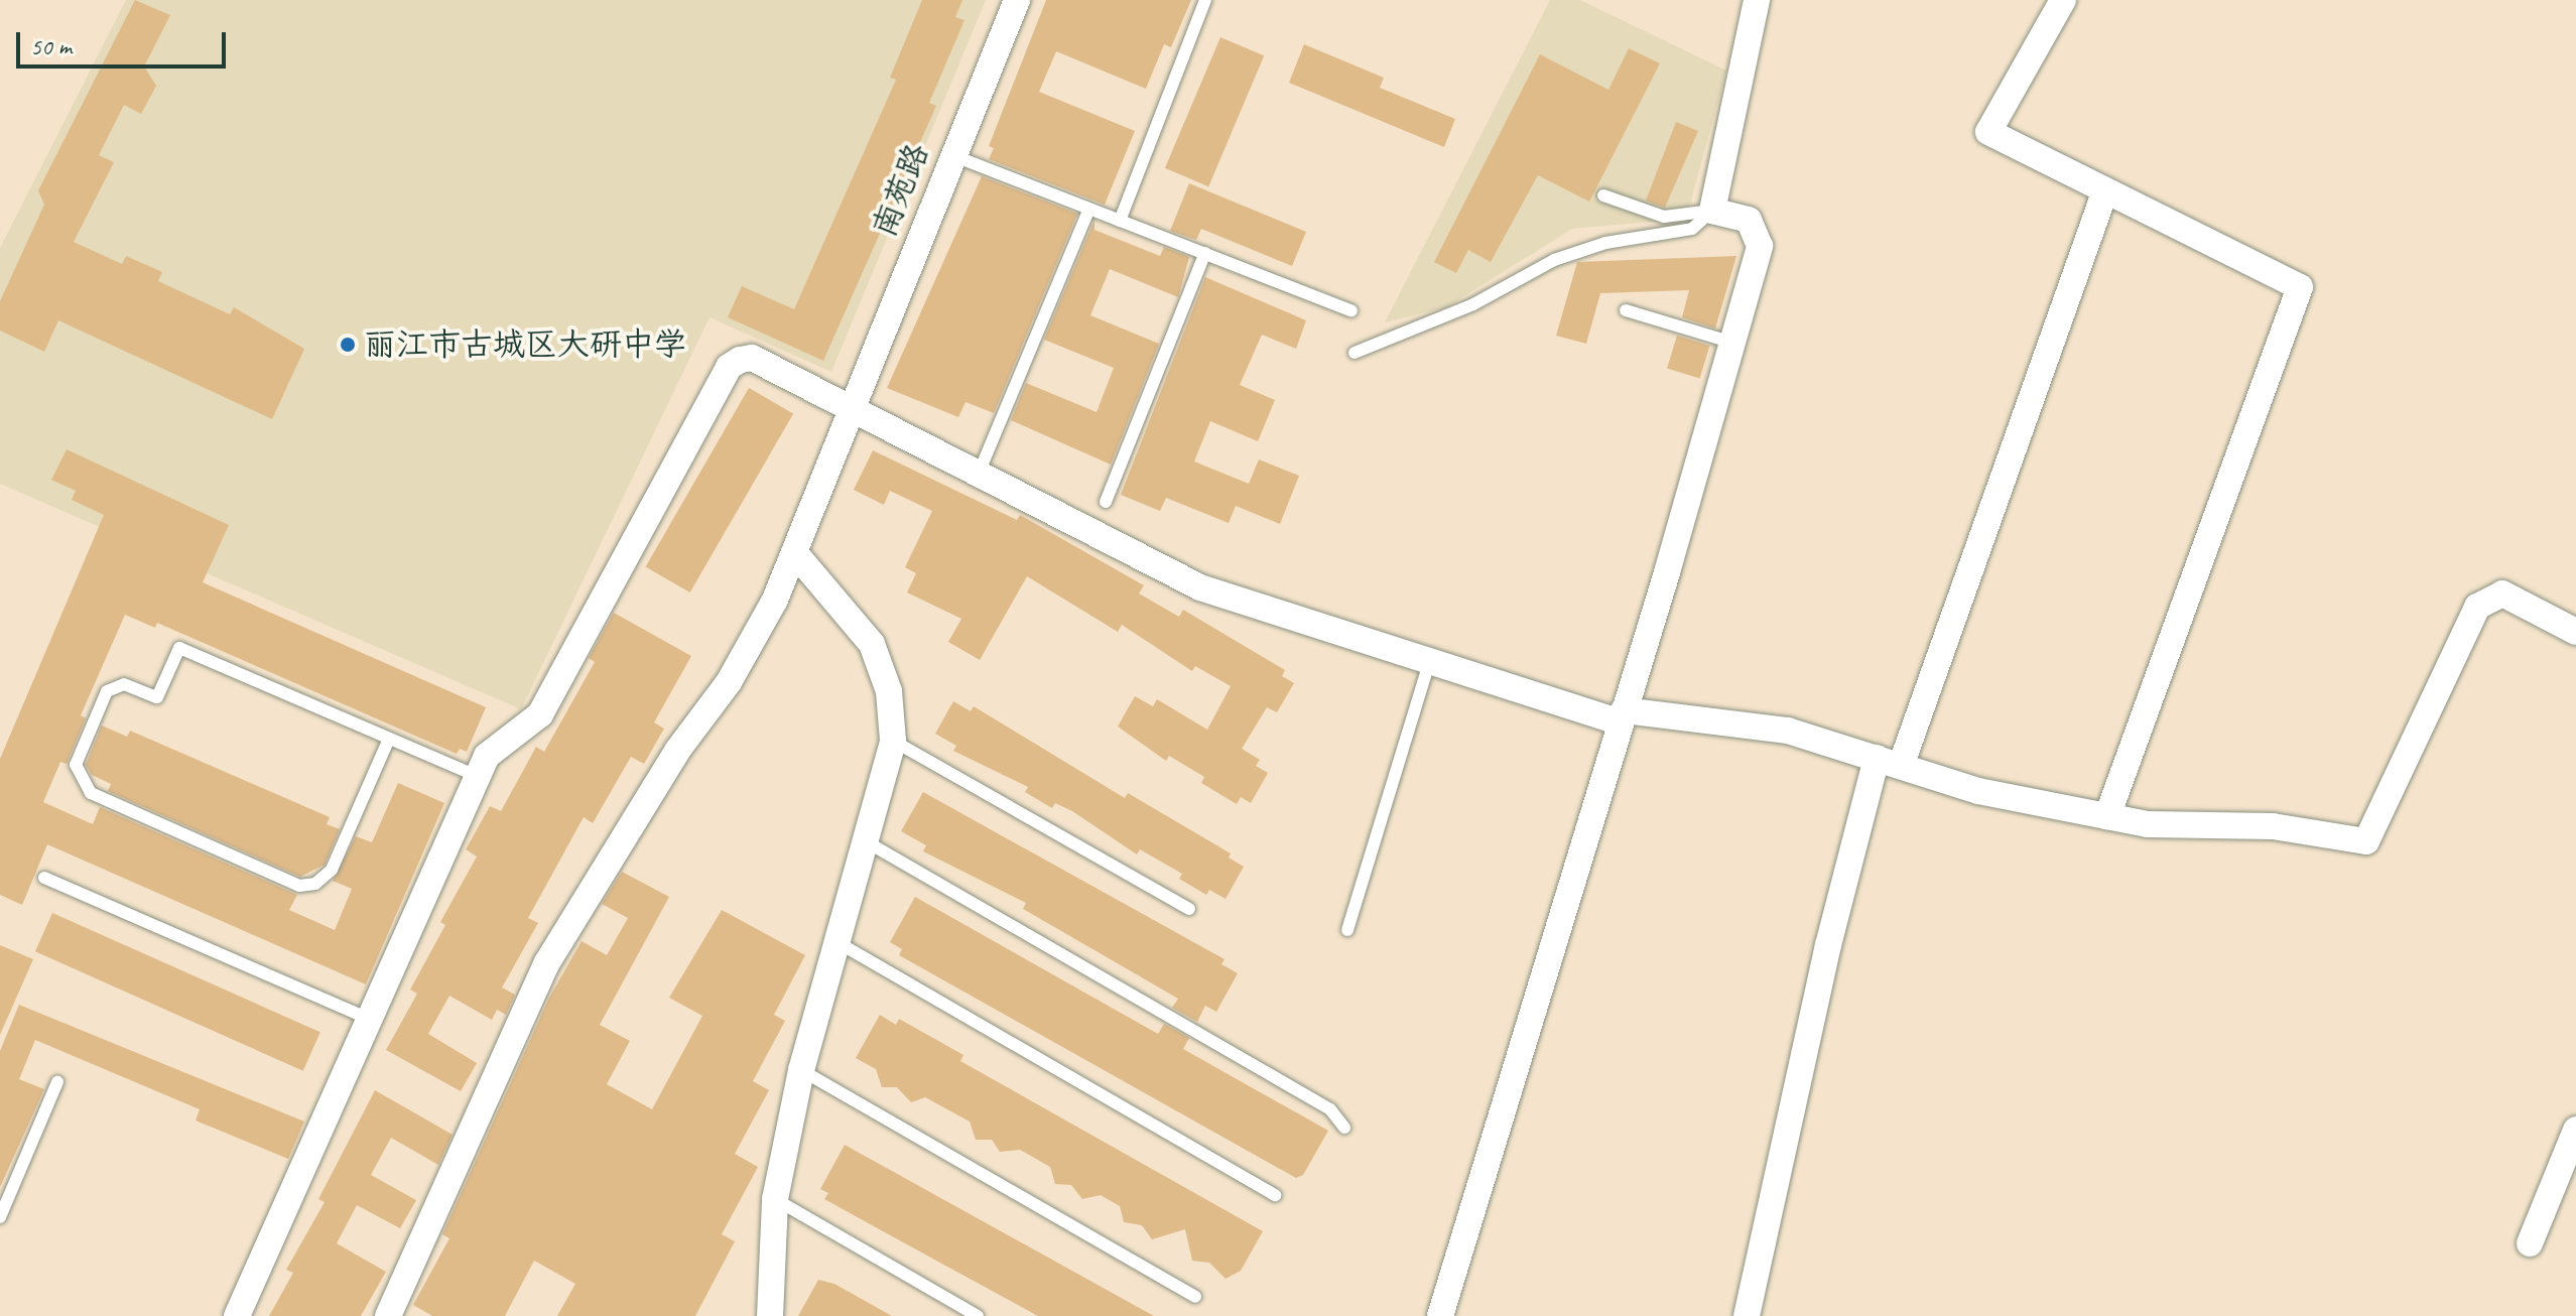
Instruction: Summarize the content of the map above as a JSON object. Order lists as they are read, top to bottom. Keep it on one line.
{"streets":{"street":["南苑路"]},"places":["丽江市古城区大研中学"],"scale_bar":"50 m"}
